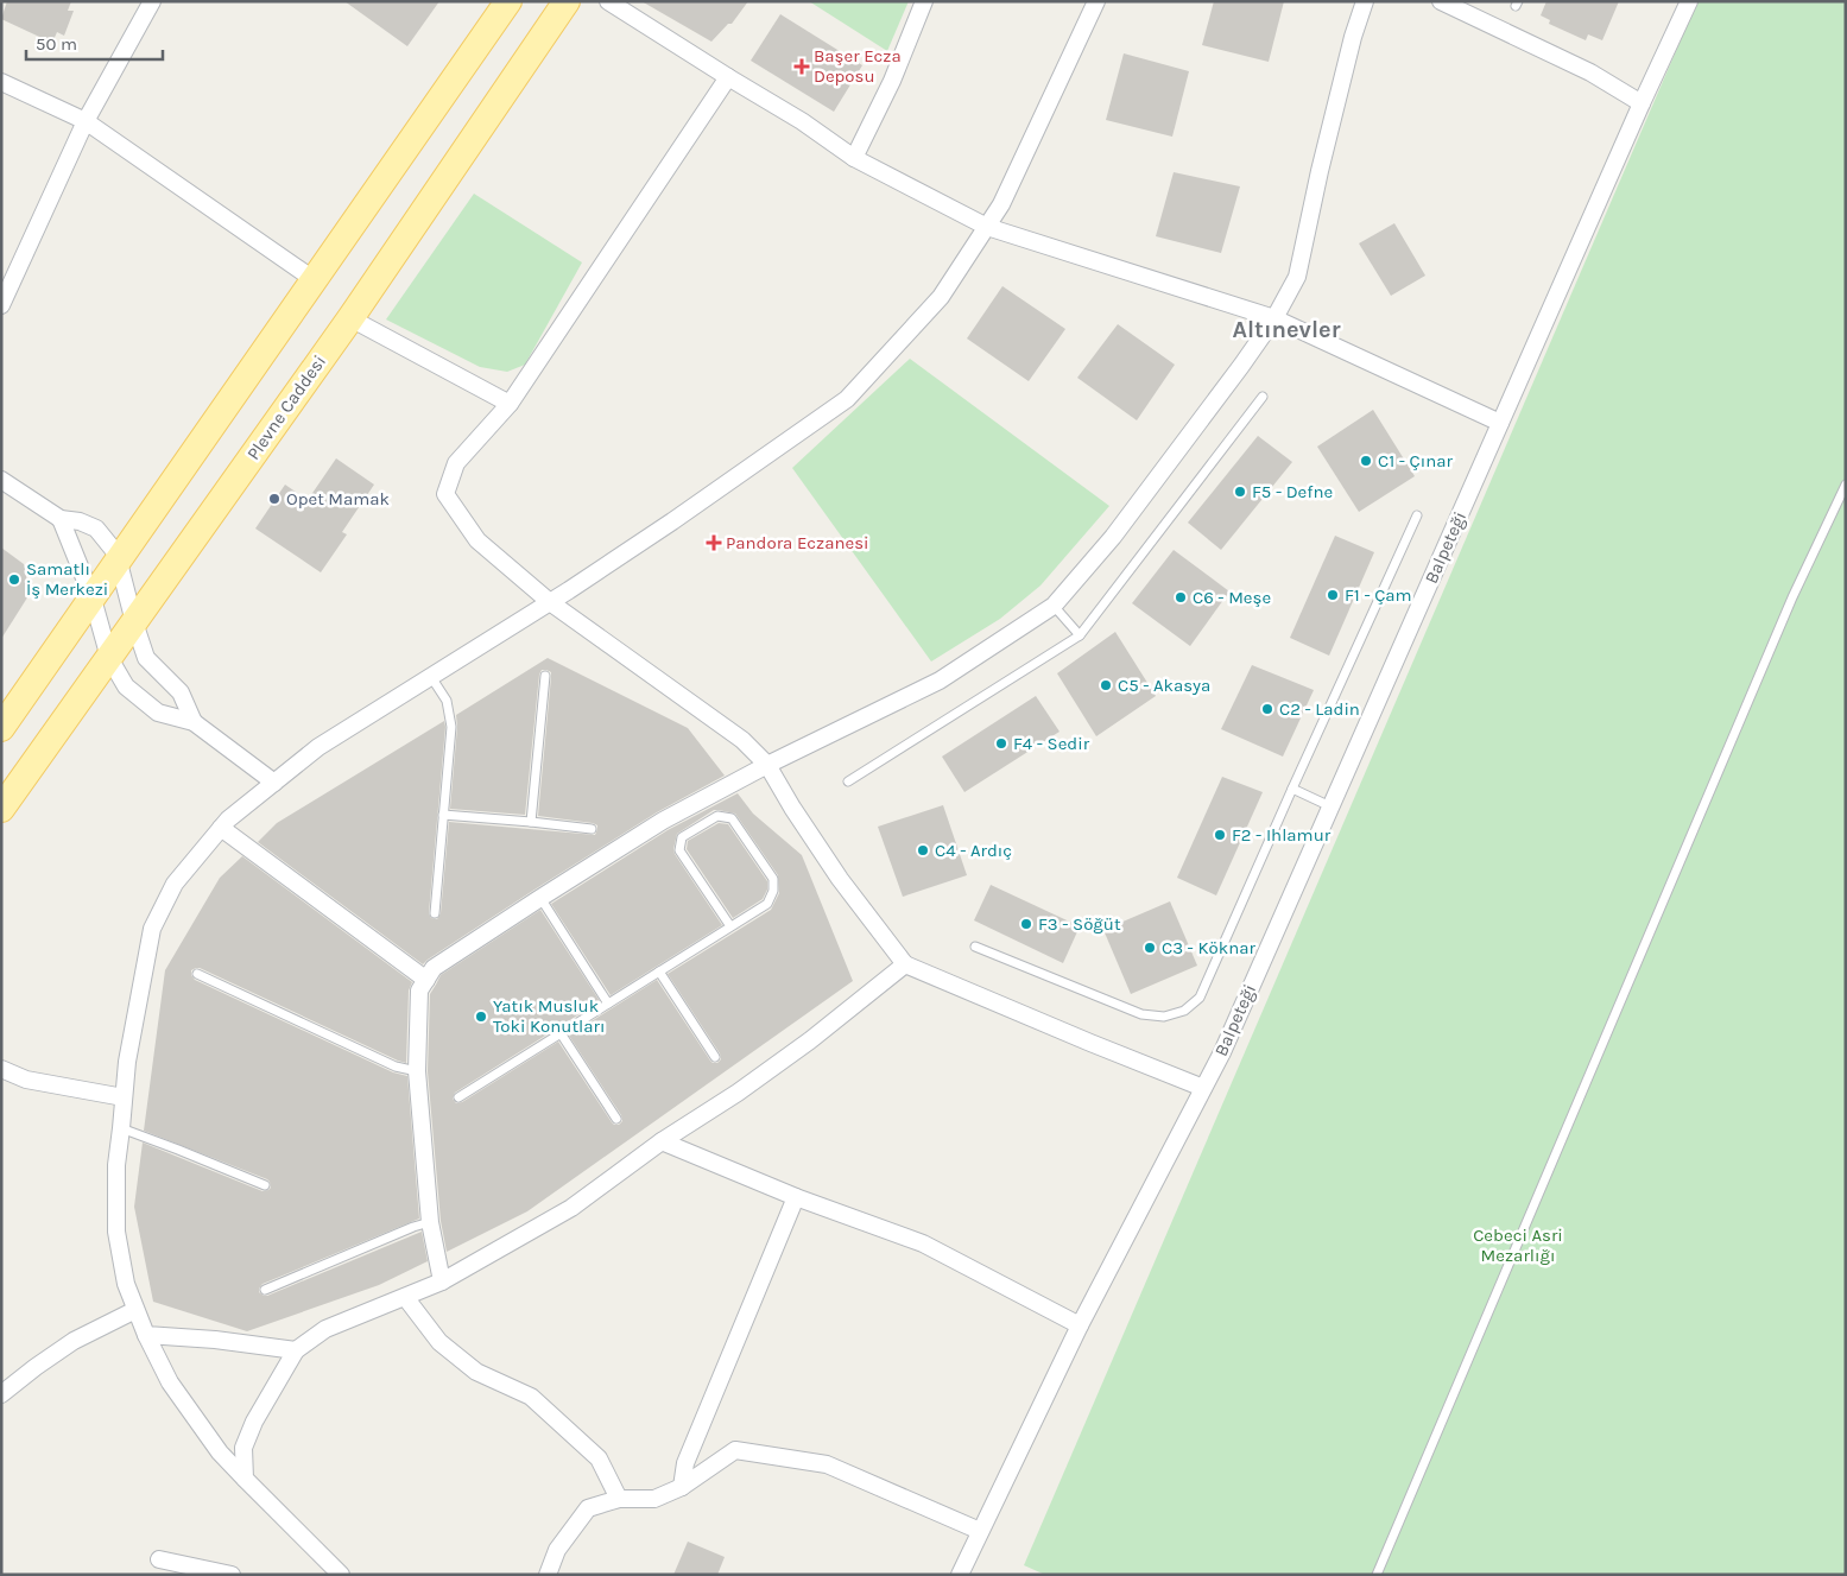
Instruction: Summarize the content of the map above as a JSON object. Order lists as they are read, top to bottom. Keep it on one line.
{"streets":{"main road":["Plevne Caddesi"],"street":["Balpeteği"]},"districts":["Altınevler"],"parks":["Cebeci Asri Mezarlığı"],"places":{"health":["Başer Ecza Deposu","Pandora Eczanesi"],"other":["C1 - Çınar","F5 - Defne","Opet Mamak","Samatlı İş Merkezi","F1 - Çam","C6 - Meşe","C5 - Akasya","C2 - Ladin","F4 - Sedir","F2 - Ihlamur","C4 - Ardıç","F3 - Söğüt","C3 - Köknar","Yatık Musluk Toki Konutları"]},"scale_bar":"50 m"}
